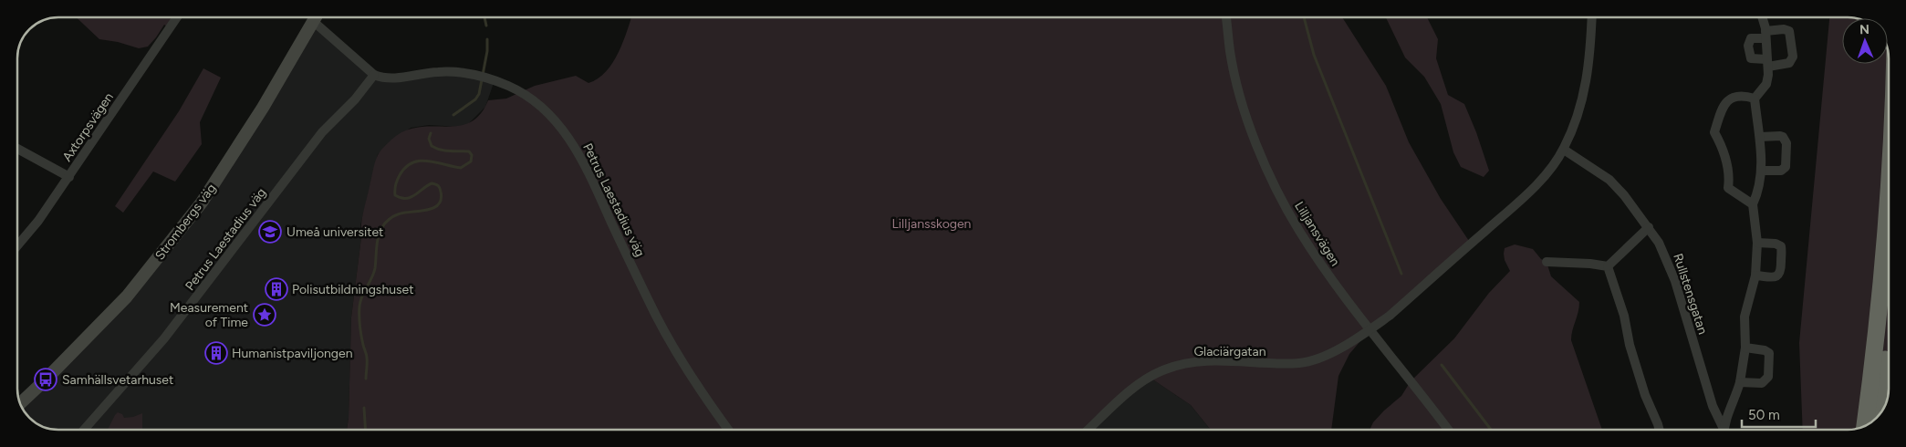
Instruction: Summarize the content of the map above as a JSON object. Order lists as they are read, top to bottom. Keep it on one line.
{"streets":{"street":["Axtorpsvägen","Petrus Laestadius väg","Strombergs väg","Lilljansvägen","Rullstensgatan","Glaciärgatan"]},"crossings":[["Lilljansvägen","Glaciärgatan"]],"parks":["Lilljansskogen"],"places":{"school or university":["Umeå universitet"],"building":["Polisutbildningshuset","Humanistpaviljongen"],"place":["Measurement of Time"],"bus stop":["Samhällsvetarhuset"]},"scale_bar":"50 m","north":"top"}
